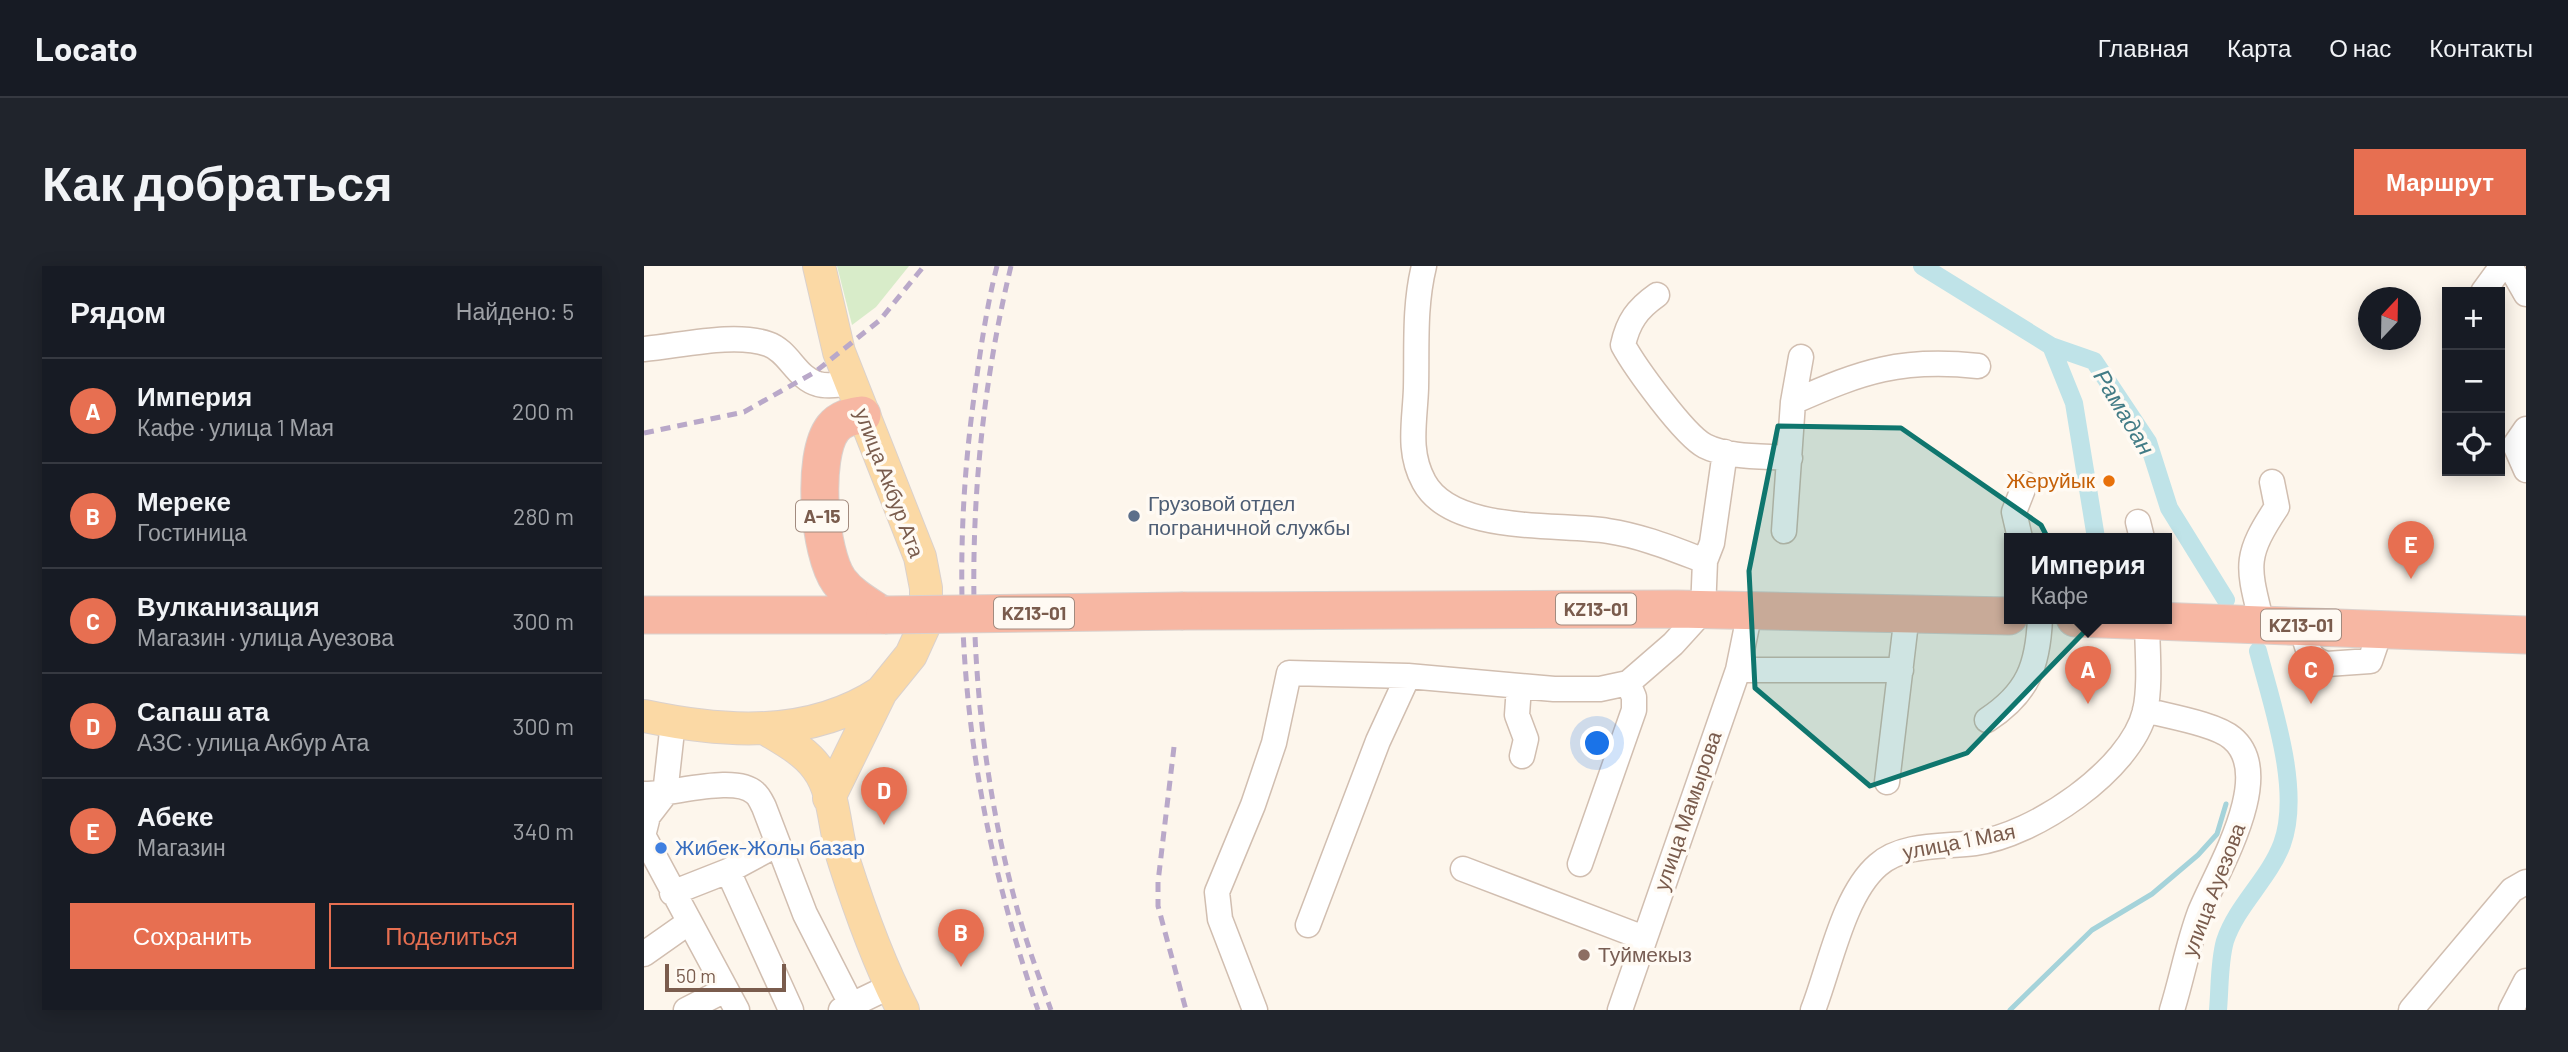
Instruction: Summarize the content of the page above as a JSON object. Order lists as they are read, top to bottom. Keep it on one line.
{"streets":{"highway":["A-15","KZ13-01"],"main road":["улица Акбур Ата"],"street":["улица Мамырова","улица 1 Мая","улица Ауезова"]},"crossings":[["улица Акбур Ата","A-15"],["A-15","KZ13-01"],["KZ13-01","улица Мамырова"],["улица 1 Мая","улица Ауезова"]],"water":["Рамадан"],"places":["Жеруйык","Грузовой отдел пограничной службы","Жибек-Жолы базар","Туймекыз"],"scale_bar":"50 m","north":"top","page":{"header":"Locato","nav":["Главная","Карта","О нас","Контакты"],"buttons":["Маршрут",["Сохранить","Поделиться"]],"title":"Как добраться","heading":["Рядом","Найдено: 5"],"map_buttons":["+","−"],"list":[{"mark":"A","name":"Империя","note":"Кафе · улица 1 Мая","value":"200 m"},{"mark":"B","name":"Мереке","note":"Гостиница","value":"280 m"},{"mark":"C","name":"Вулканизация","note":"Магазин · улица Ауезова","value":"300 m"},{"mark":"D","name":"Сапаш ата","note":"АЗС · улица Акбур Ата","value":"300 m"},{"mark":"E","name":"Абеке","note":"Магазин","value":"340 m"}],"pins":["E","A","C","D","B"],"popup":["Империя","Кафе"],"scale":"50 m"}}
